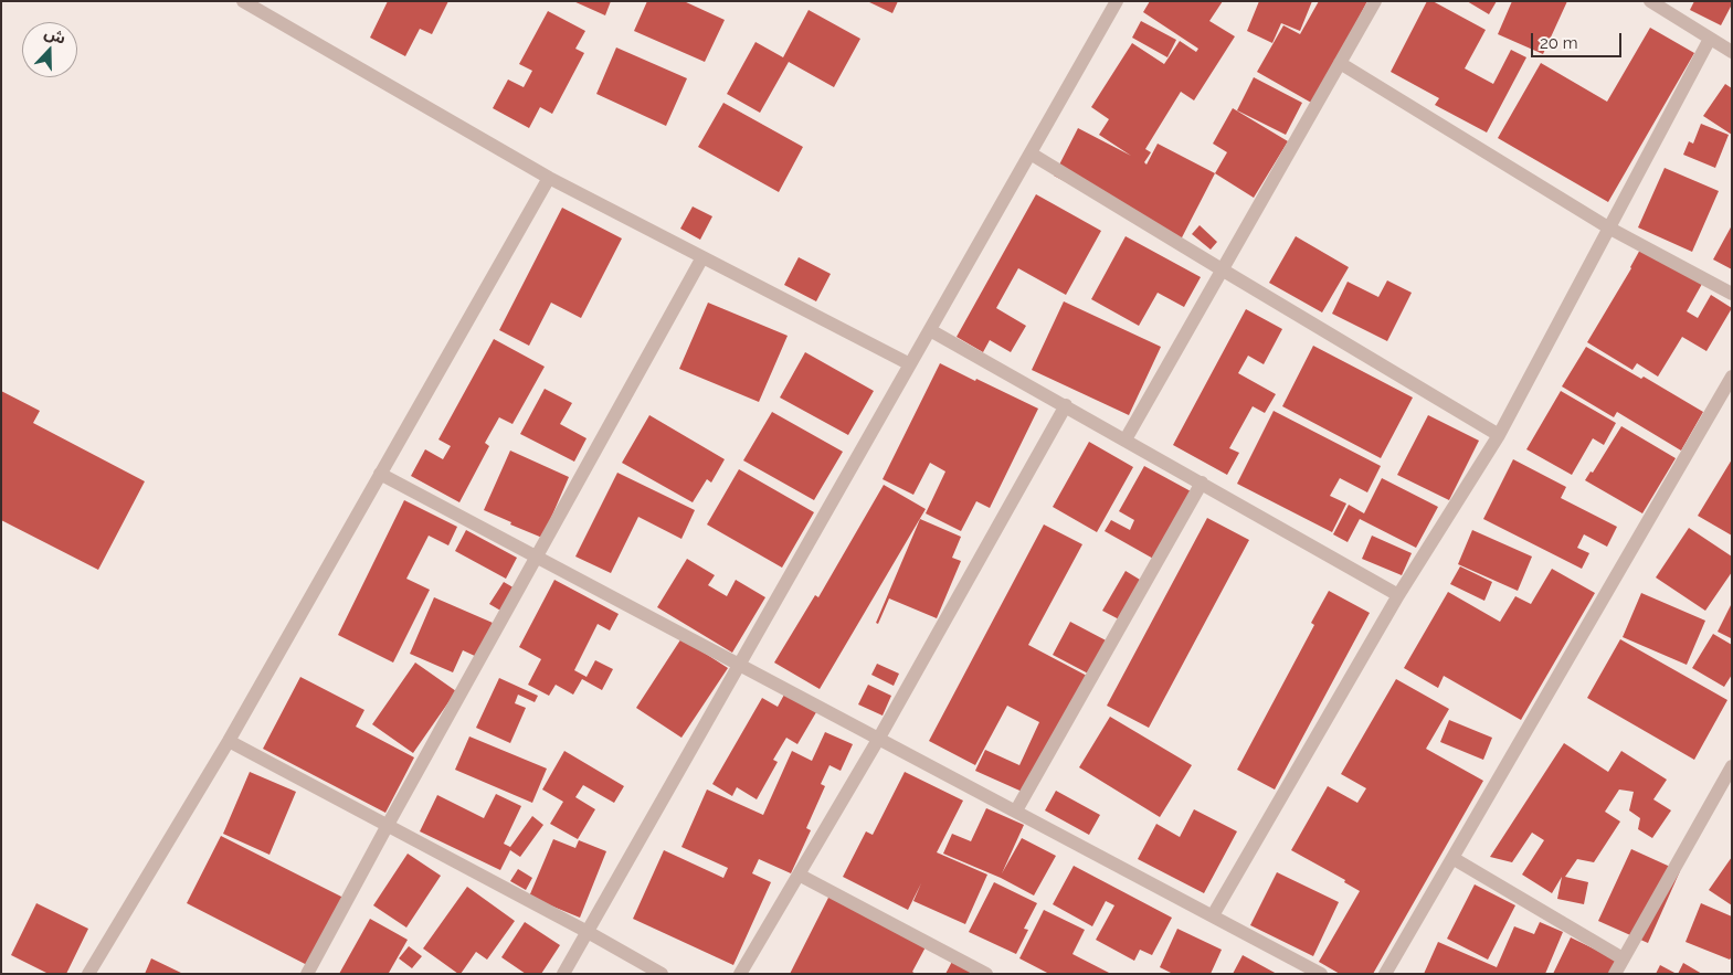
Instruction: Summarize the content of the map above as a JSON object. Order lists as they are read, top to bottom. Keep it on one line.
{"scale_bar":"20 m","north":"top"}
